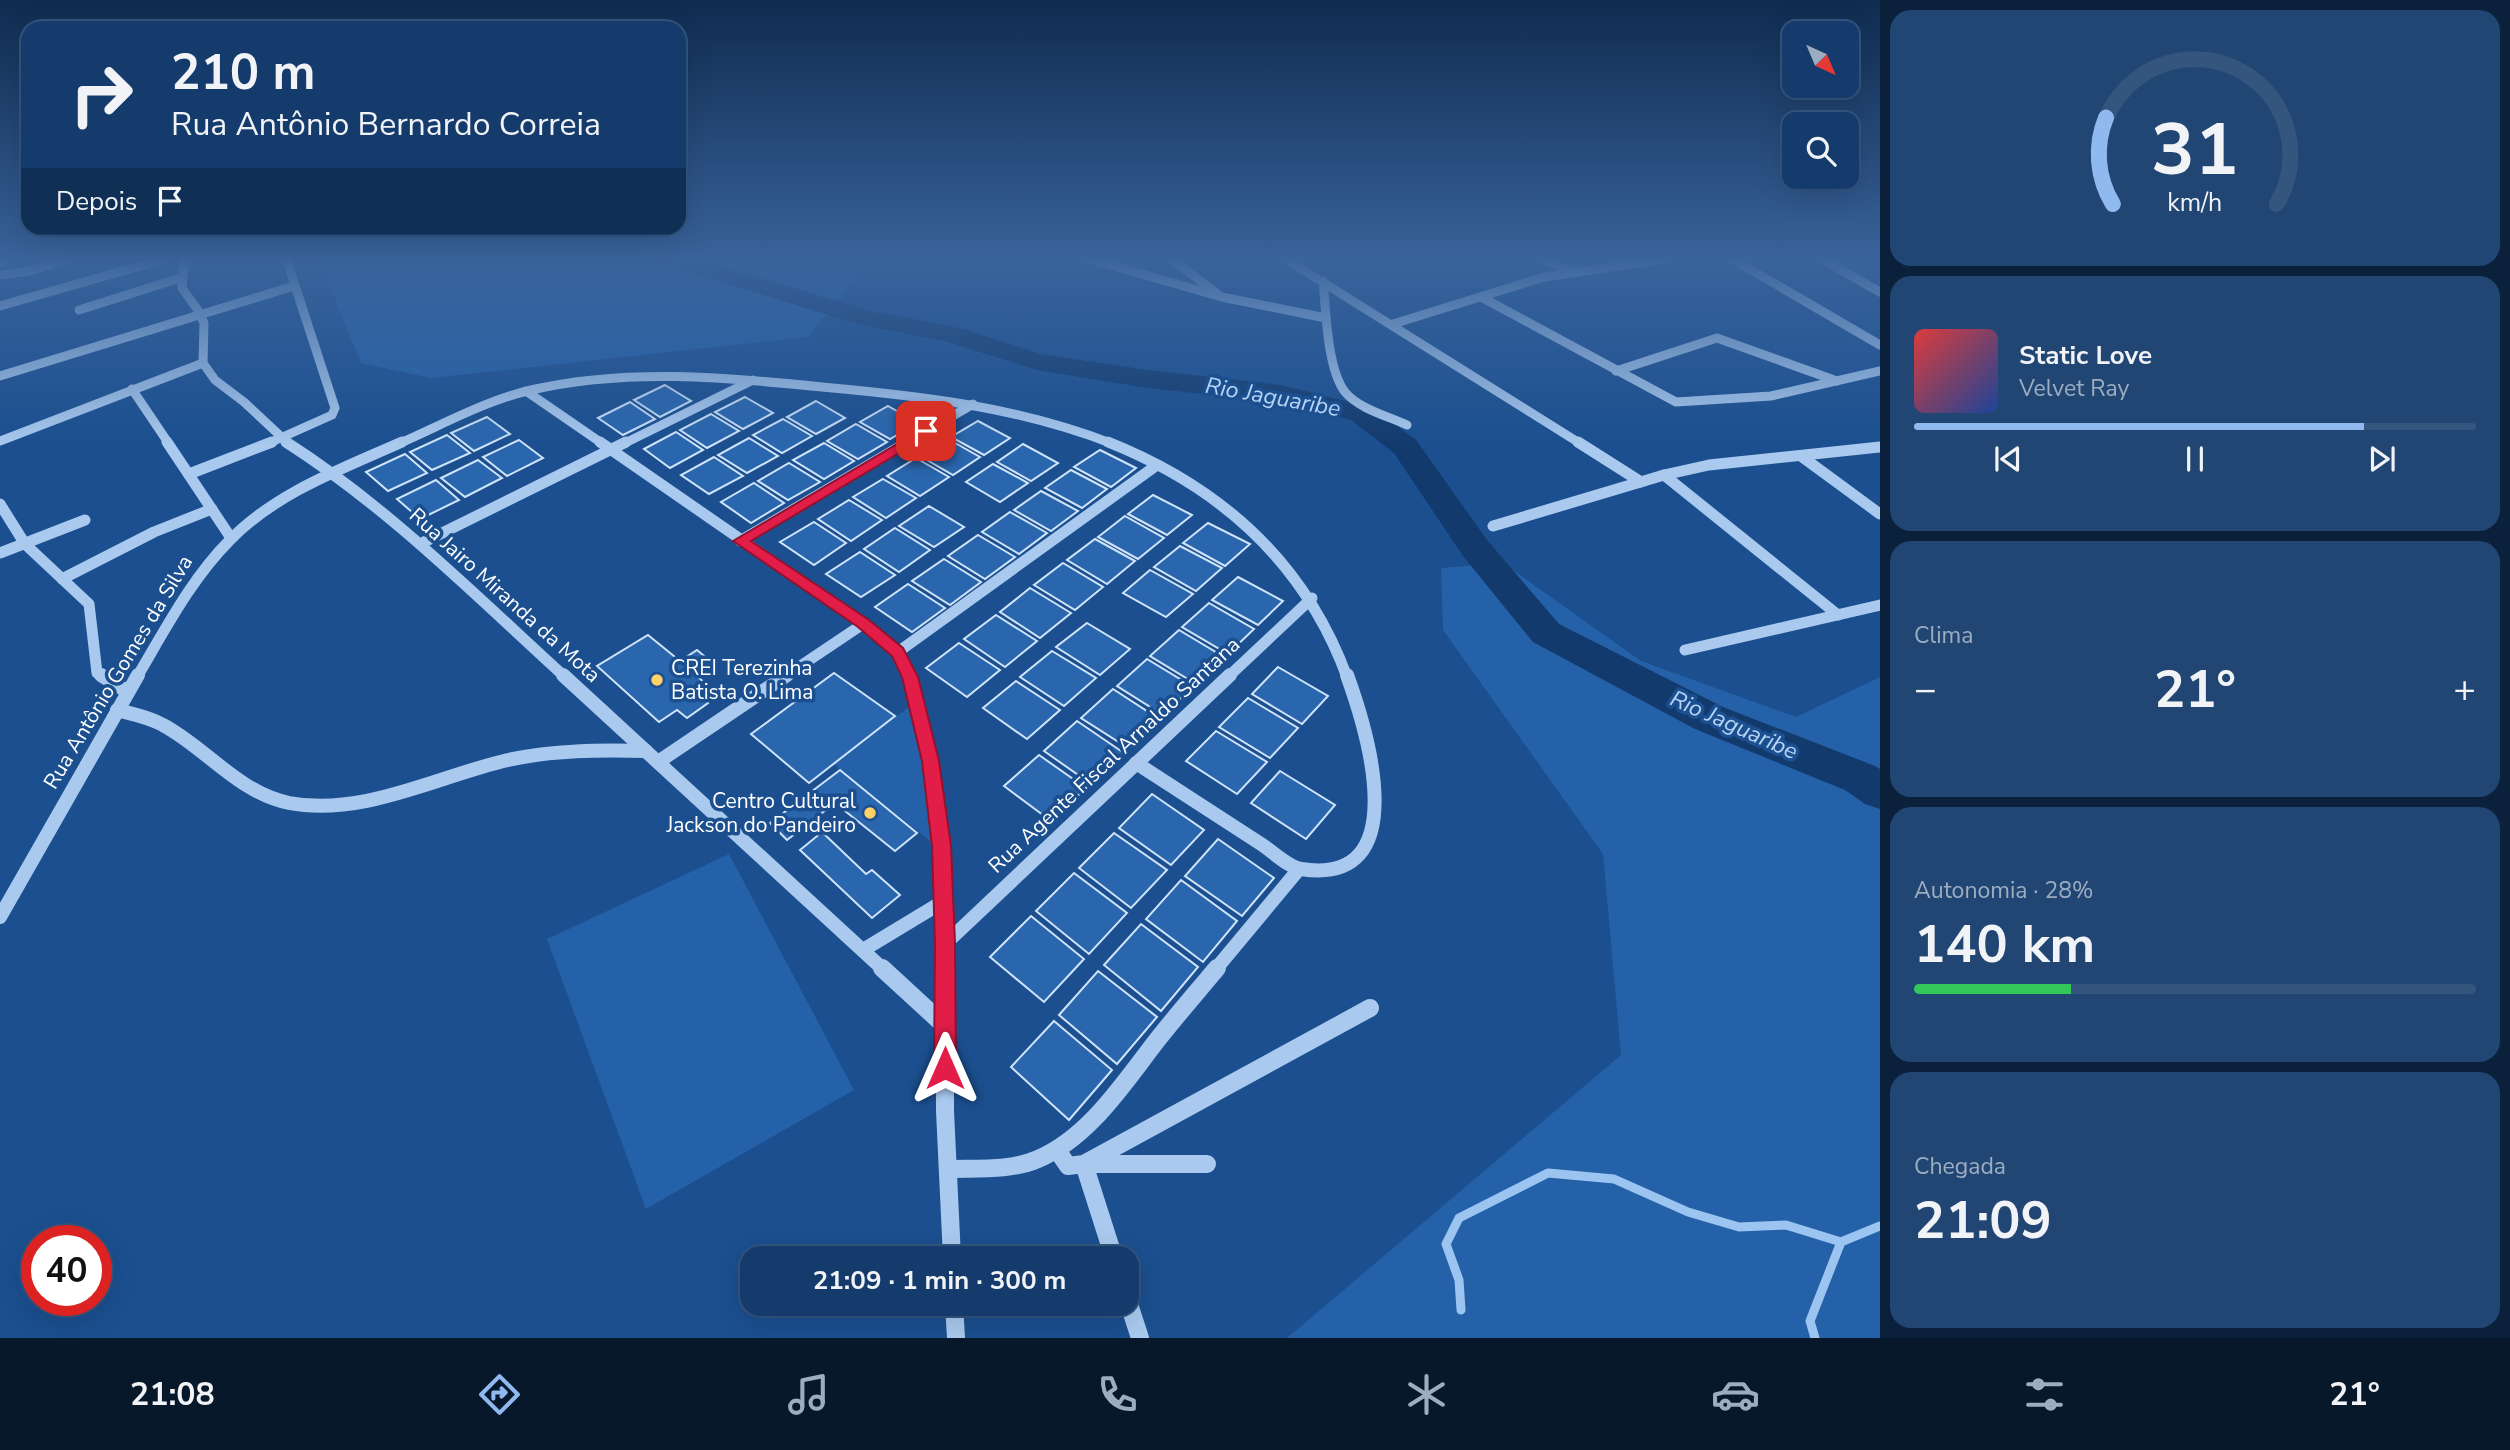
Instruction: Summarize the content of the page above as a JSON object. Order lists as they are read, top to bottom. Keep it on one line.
{"streets":{"street":["Rua Jairo Miranda da Mota","Rua Antônio Gomes da Silva","Rua Agente Fiscal Arnaldo Santana"]},"crossings":[["Rua Jairo Miranda da Mota","Rua Antônio Gomes da Silva"]],"water":["Rio Jaguaribe"],"places":["CREI Terezinha Batista O. Lima","Centro Cultural Jackson do Pandeiro"],"north":"bottom right","page":{"turn":["210 m","Rua Antônio Bernardo Correia"],"then":"Depois","song":["Static Love","Velvet Ray"],"tile":["Clima",["Autonomia · 28%","140 km"],["Chegada","21:09"]],"heat":["−","21°","+"],"limit":"40","trip":"21:09 · 1 min · 300 m","tabs":["21:08","21°"],"gauge":["31","km/h"]}}
